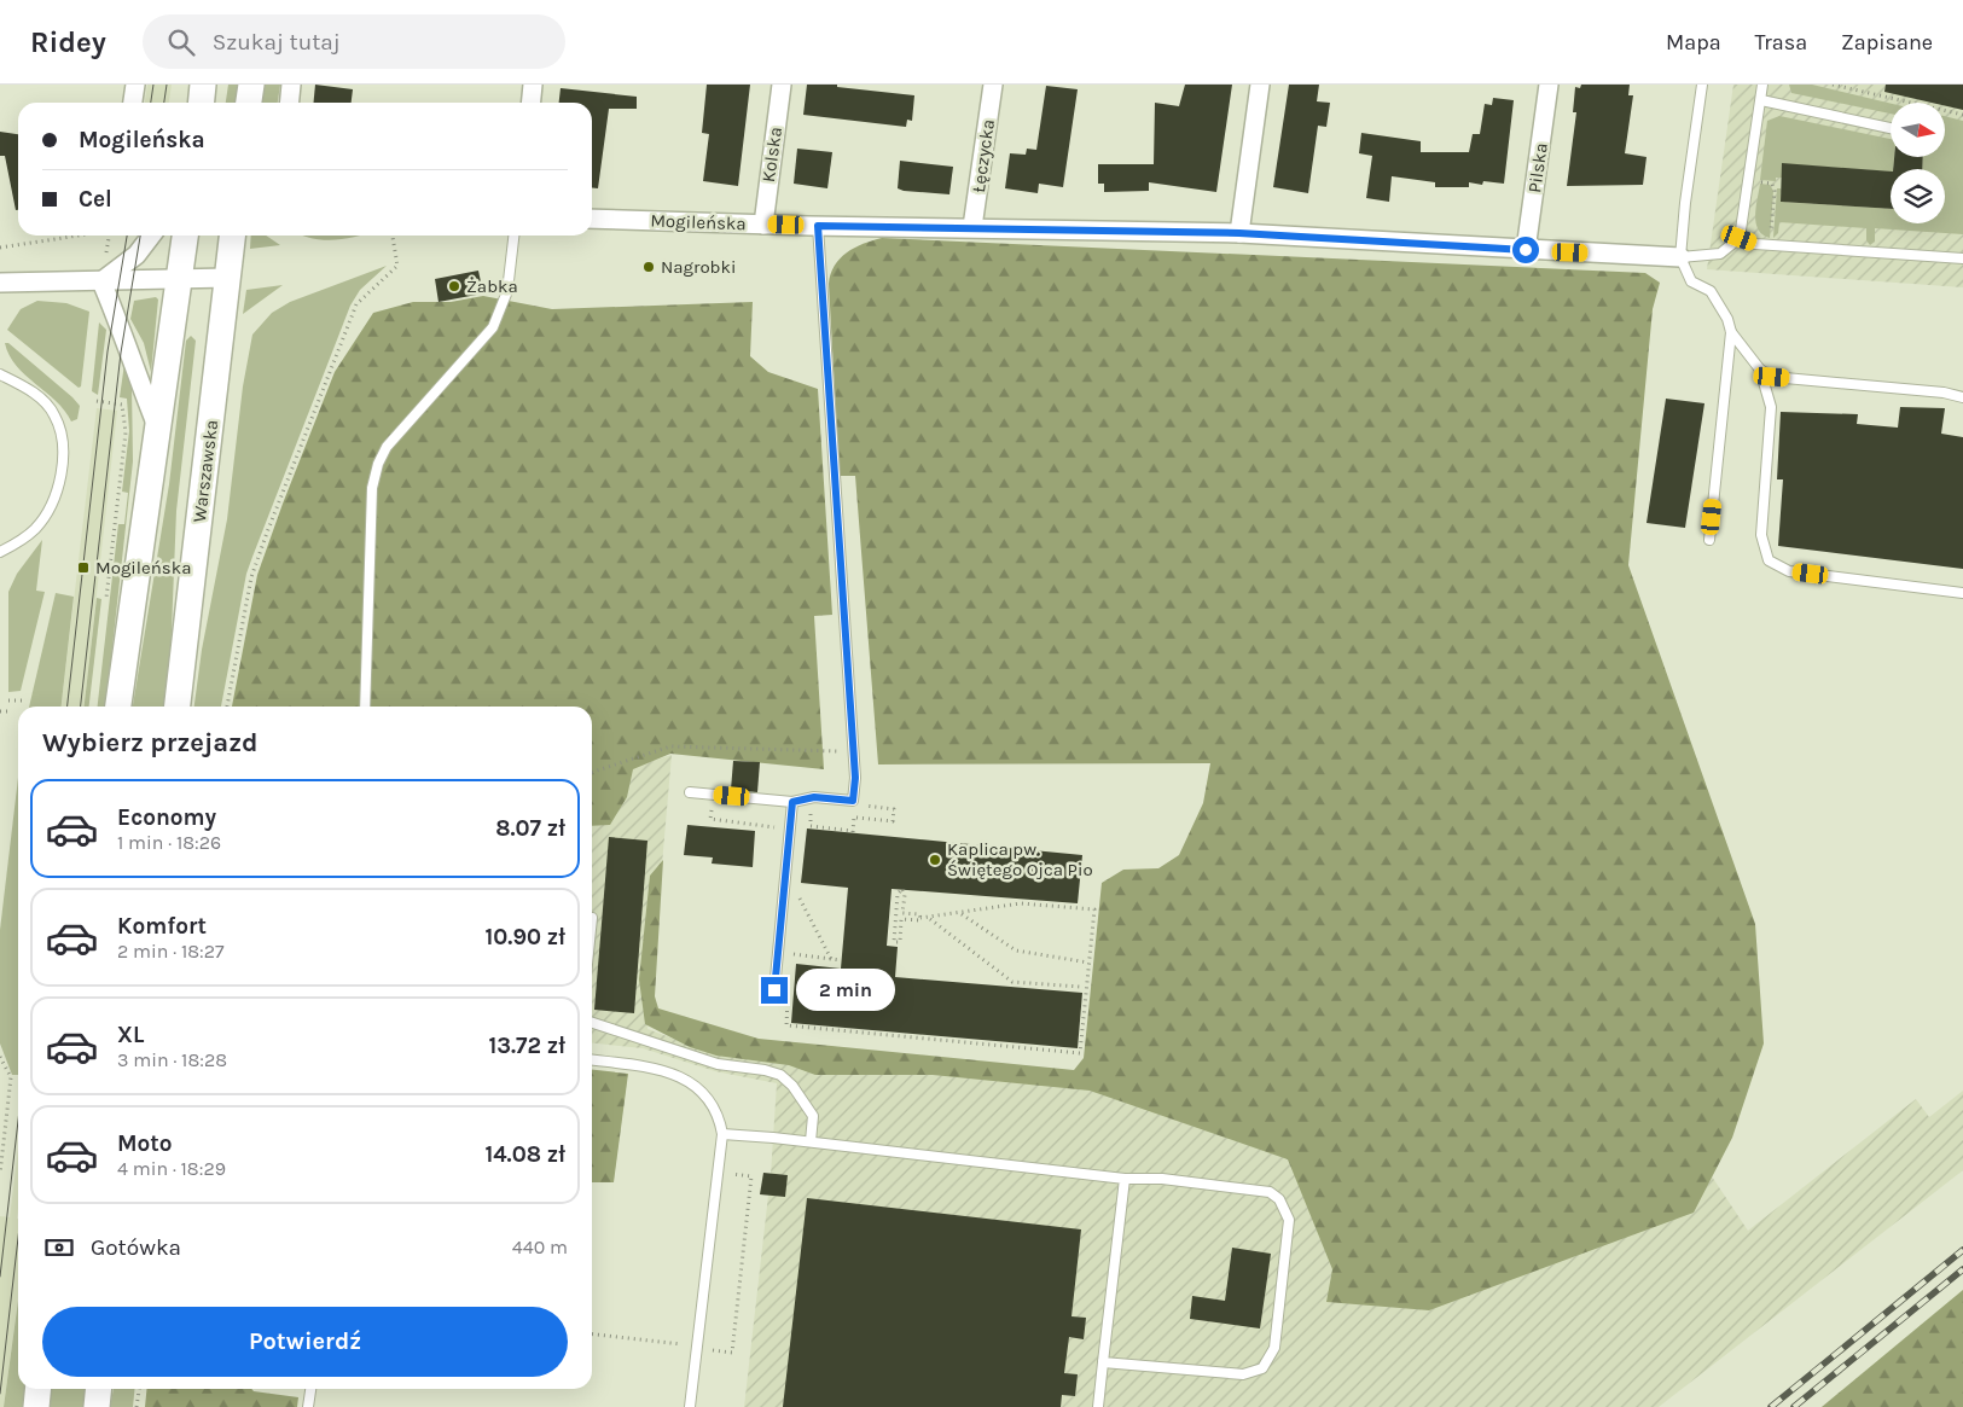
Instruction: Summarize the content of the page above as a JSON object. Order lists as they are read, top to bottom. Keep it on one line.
{"streets":{"main road":["Warszawska"],"street":["Kolska","Łęczycka","Pilska","Mogileńska"]},"crossings":[["Kolska","Mogileńska"],["Łęczycka","Mogileńska"],["Pilska","Mogileńska"]],"places":{"other":["Nagrobki","Żabka","Kaplica pw. Świętego Ojca Pio"],"transit":["Mogileńska"]},"north":"right","page":{"header":"Ridey","search":"Szukaj tutaj","nav":["Mapa","Trasa","Zapisane"],"banner":["Mogileńska","Cel"],"heading":"Wybierz przejazd","list":[{"name":"Economy","note":"1 min · 18:26","value":"8.07 zł"},{"name":"Komfort","note":"2 min · 18:27","value":"10.90 zł"},{"name":"XL","note":"3 min · 18:28","value":"13.72 zł"},{"name":"Moto","note":"4 min · 18:29","value":"14.08 zł"}],"bubble":"2 min","pay":["Gotówka","440 m"],"buttons":"Potwierdź"}}
